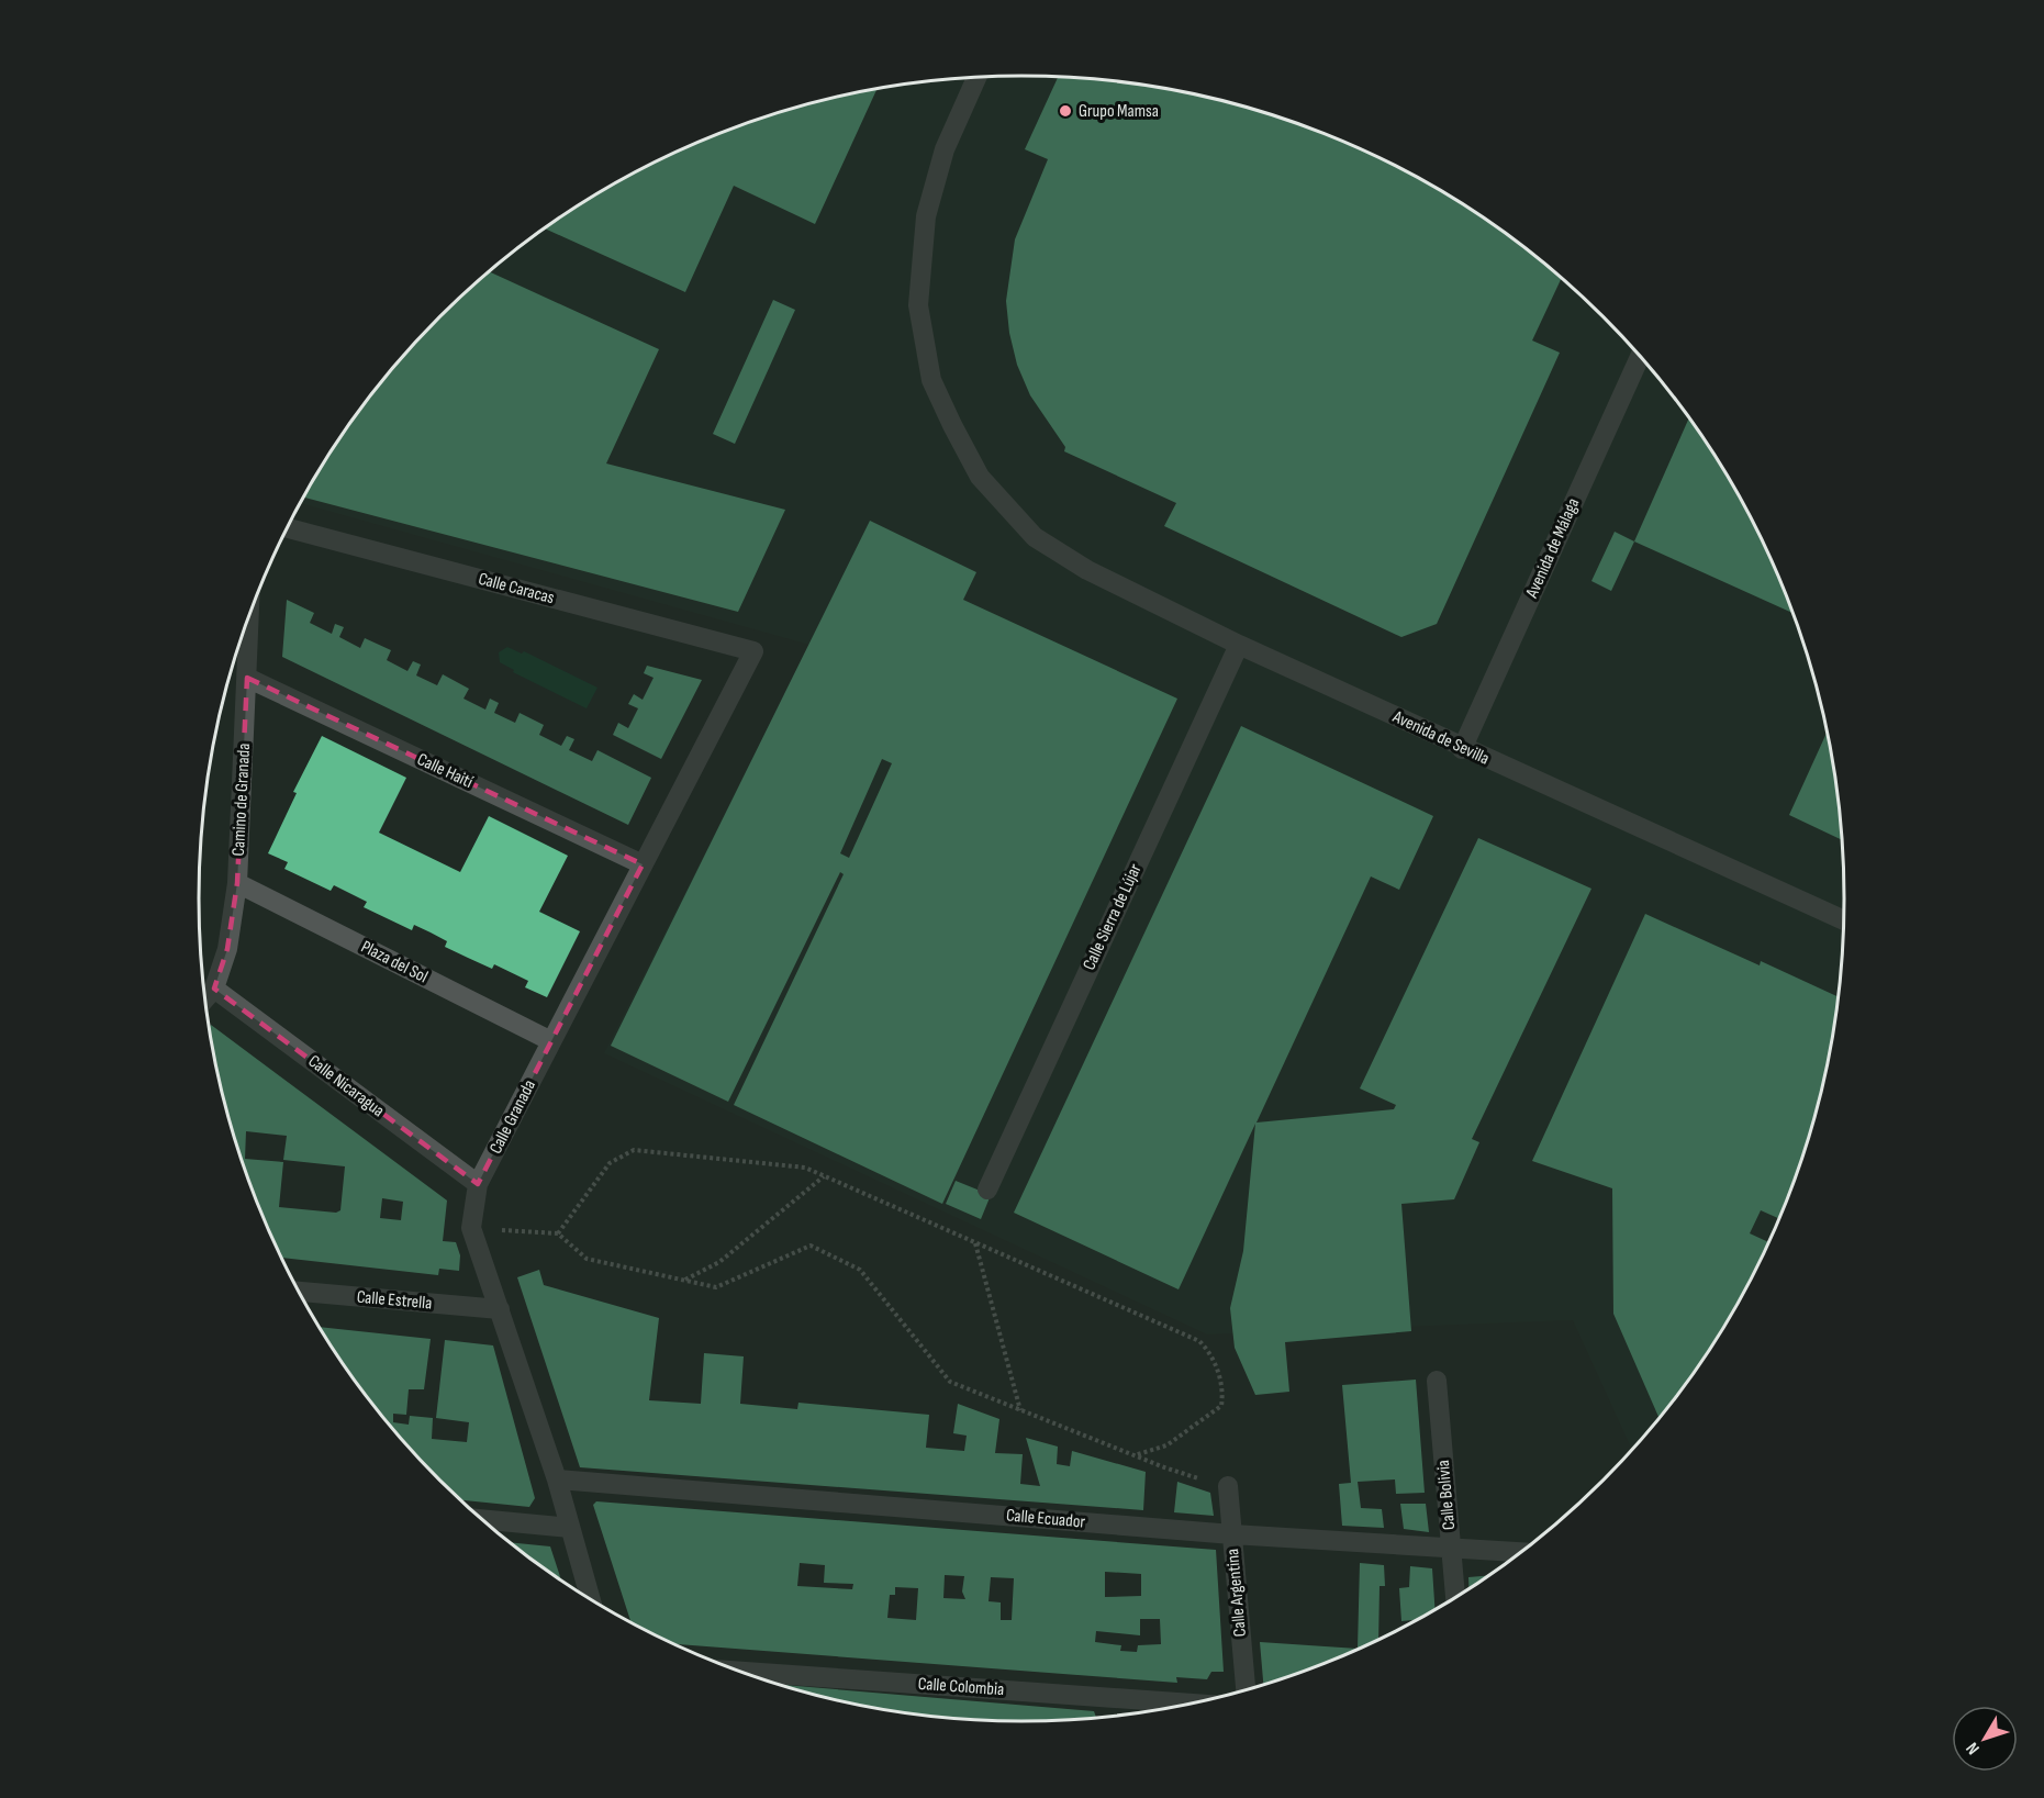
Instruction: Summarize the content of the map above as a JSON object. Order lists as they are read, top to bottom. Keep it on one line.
{"streets":{"street":["Avenida de Málaga","Calle Caracas","Avenida de Sevilla","Calle Haití","Camino de Granada","Calle Sierra de Lújar","Plaza del Sol","Calle Nicaragua","Calle Granada","Calle Estrella","Calle Bolivia","Calle Ecuador","Calle Argentina","Calle Colombia"]},"crossings":[["Avenida de Málaga","Avenida de Sevilla"],["Calle Caracas","Calle Granada"],["Avenida de Sevilla","Calle Sierra de Lújar"],["Calle Haití","Camino de Granada"],["Calle Haití","Calle Granada"],["Camino de Granada","Plaza del Sol"],["Camino de Granada","Calle Nicaragua"],["Plaza del Sol","Calle Granada"],["Calle Nicaragua","Calle Granada"],["Calle Granada","Calle Estrella"],["Calle Granada","Calle Ecuador"],["Calle Bolivia","Calle Ecuador"],["Calle Ecuador","Calle Argentina"]],"places":["Grupo Mamsa"],"north":"bottom left"}
